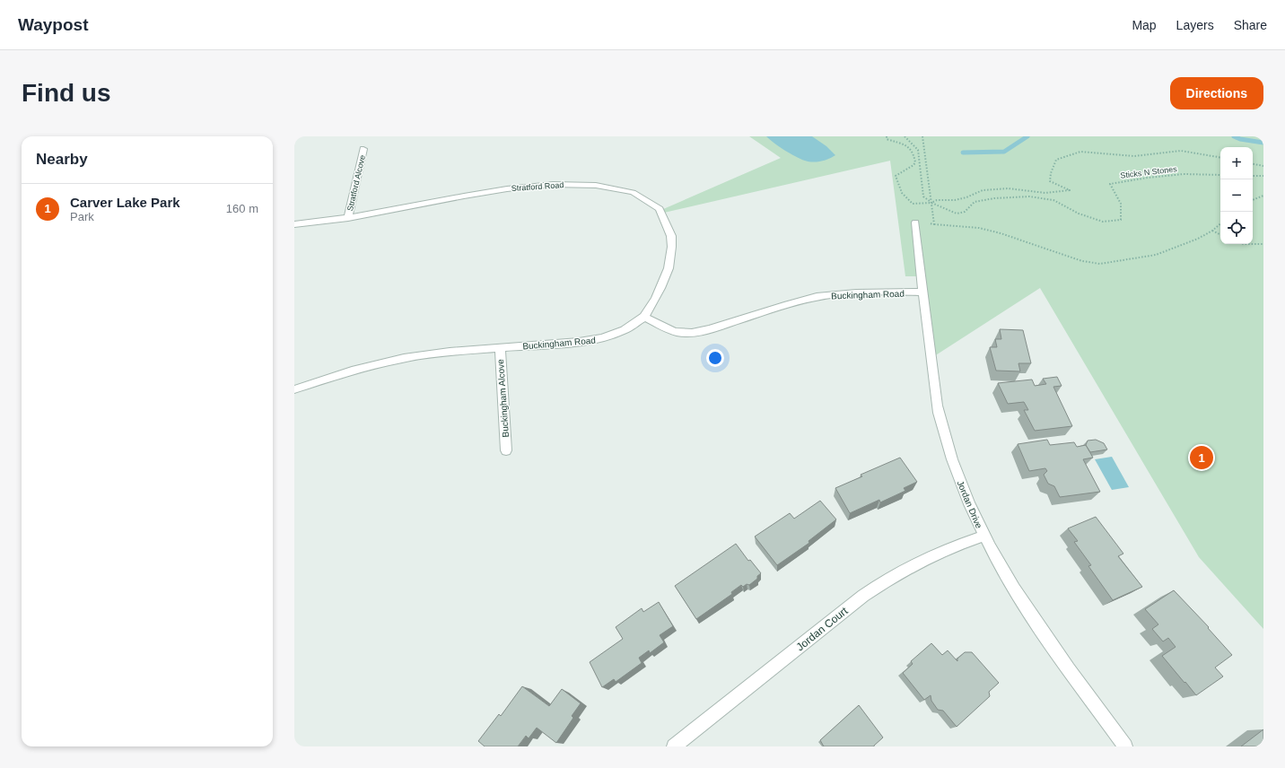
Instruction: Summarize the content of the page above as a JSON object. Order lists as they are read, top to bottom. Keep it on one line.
{"streets":{"street":["Stratford Alcove","Stratford Road","Buckingham Road","Buckingham Alcove","Jordan Drive","Jordan Court"],"path":["Sticks N Stones"]},"crossings":[["Stratford Alcove","Stratford Road"],["Stratford Road","Buckingham Road"],["Buckingham Road","Buckingham Alcove"],["Buckingham Road","Jordan Drive"],["Jordan Drive","Jordan Court"]],"page":{"header":"Waypost","nav":["Map","Layers","Share"],"buttons":"Directions","title":"Find us","heading":"Nearby","map_buttons":["+","−"],"list":[{"mark":"1","name":"Carver Lake Park","note":"Park","value":"160 m"}],"pins":"1"}}
